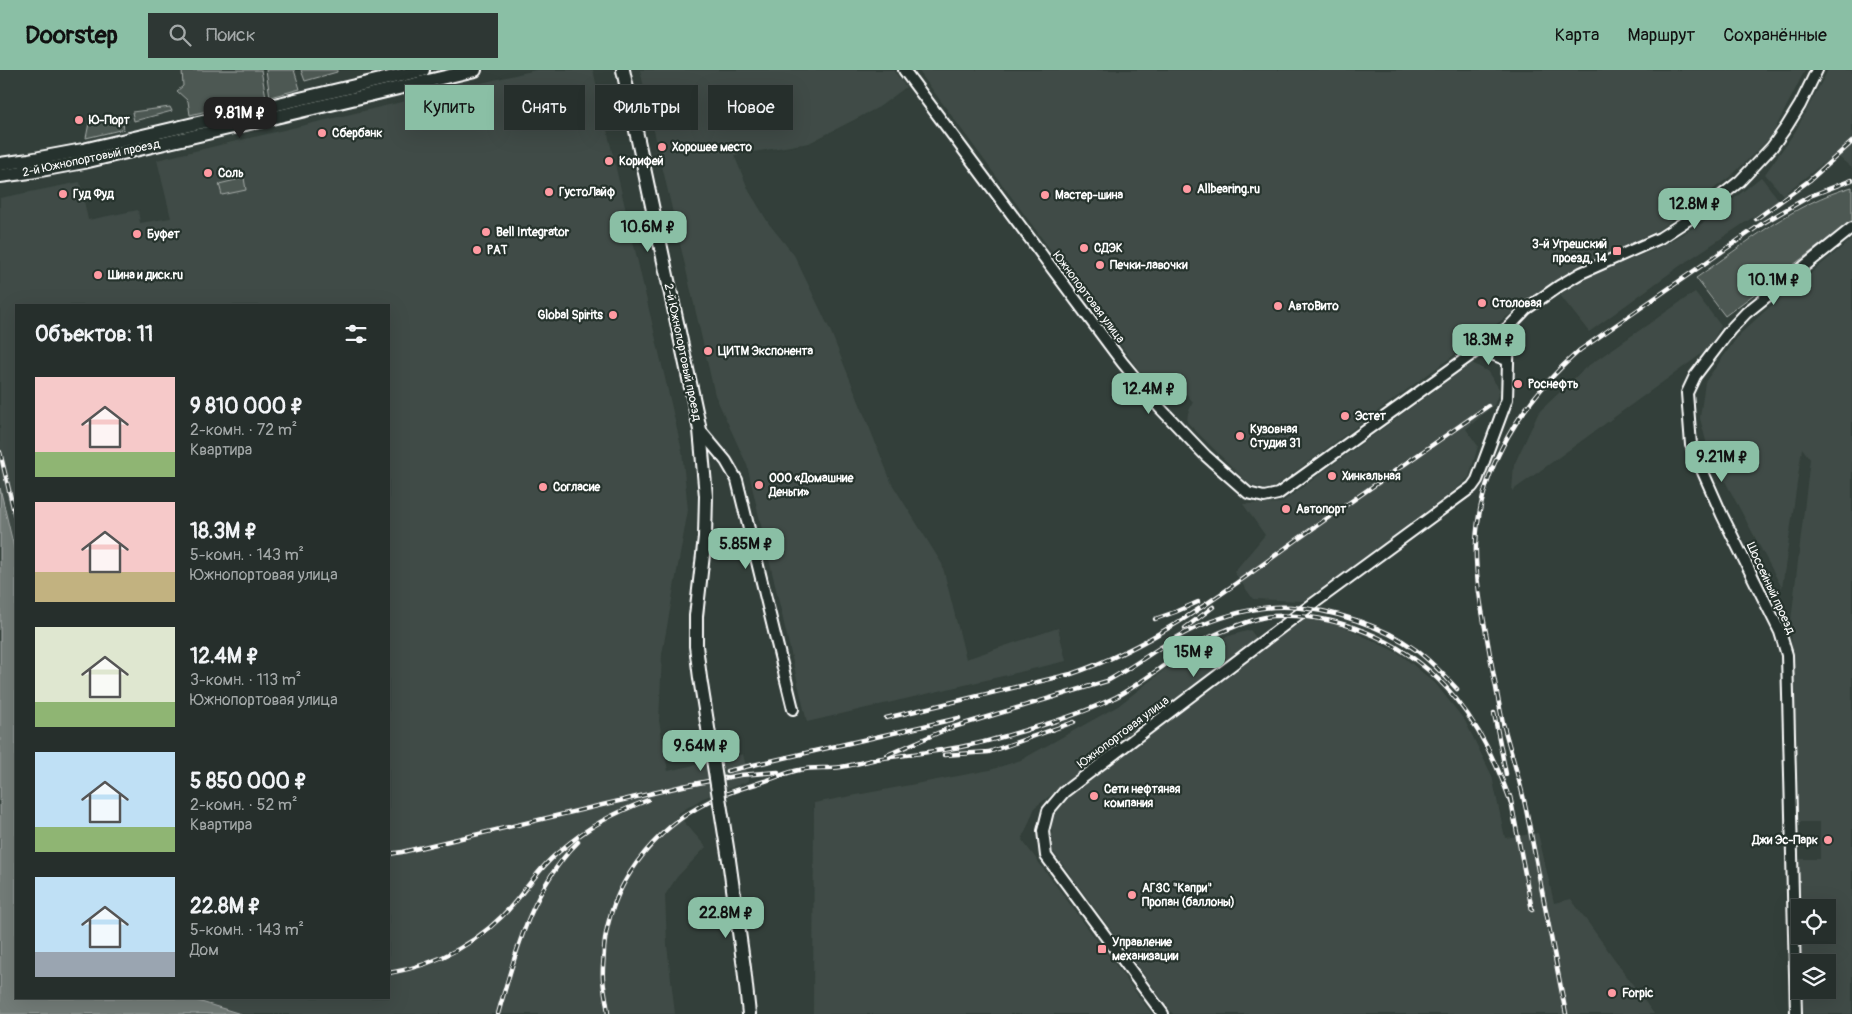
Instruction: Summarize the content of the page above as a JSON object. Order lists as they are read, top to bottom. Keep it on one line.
{"streets":{"main road":["2-й Южнопортовый проезд"],"street":["Южнопортовая улица","Шоссейный проезд"]},"places":{"other":["Ю-Порт","Сбербанк","Хорошее место","Корифей","Соль","Allbearing.ru","ГустоЛайф","Гуд Фуд","Мастер-шина","Bell Integrator","Буфет","СДЭК","РАТ","Печки-лавочки","Шина и диск.ru","Столовая","АвтоВито","Global Spirits","ЦИТМ Экспонента","Роснефть","Эстет","Кузовная Студия 31","Хинкальная","ООО «Домашние Деньги»","Согласие","Автопорт","Сети нефтяная компания","Джи Эс-Парк","АГЗС \"Капри\" Пропан (баллоны)","Forpic"],"transit":["3-й Угрешский проезд, 14","Управление механизации"]},"page":{"header":"Doorstep","search":"Поиск","nav":["Карта","Маршрут","Сохранённые"],"chip":["Купить","Снять","Фильтры","Новое"],"price":["9.81M ₽","12.8M ₽","10.6M ₽","10.1M ₽","18.3M ₽","12.4M ₽","9.21M ₽","5.85M ₽","15M ₽","9.64M ₽","22.8M ₽"],"heading":"Объектов: 11","list":[{"name":"9 810 000 ₽","note":"2-комн. · 72 m² · Квартира"},{"name":"18.3M ₽","note":"5-комн. · 143 m² · Южнопортовая улица"},{"name":"12.4M ₽","note":"3-комн. · 113 m² · Южнопортовая улица"},{"name":"5 850 000 ₽","note":"2-комн. · 52 m² · Квартира"},{"name":"22.8M ₽","note":"5-комн. · 143 m² · Дом"}]}}
